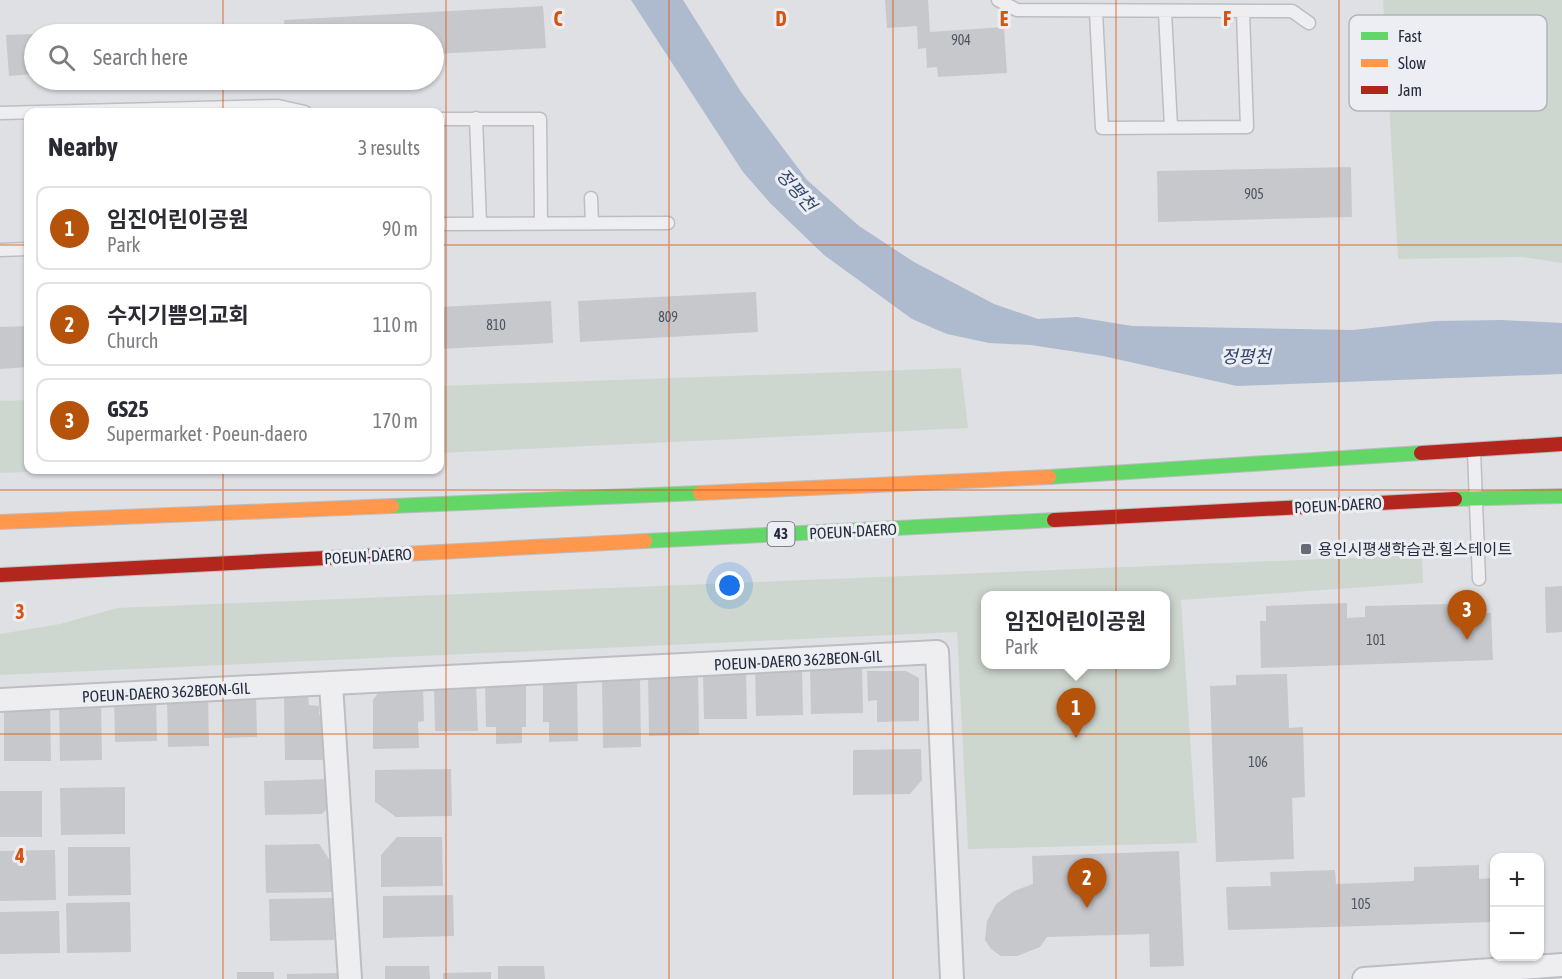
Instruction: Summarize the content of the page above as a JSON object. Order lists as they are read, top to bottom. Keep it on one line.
{"streets":{"main road":["POEUN-DAERO","43"],"street":["POEUN-DAERO 362BEON-GIL"]},"water":["정평천"],"places":{"transit":["용인시평생학습관.힐스테이트"]},"house_numbers":["904","905","809","810","101","106","105"],"legend":["Fast","Slow","Jam"],"page":{"search":"Search here","heading":["Nearby","3 results"],"list":[{"mark":"1","name":"임진어린이공원","note":"Park","value":"90 m"},{"mark":"2","name":"수지기쁨의교회","note":"Church","value":"110 m"},{"mark":"3","name":"GS25","note":"Supermarket · Poeun-daero","value":"170 m"}],"pins":["3","1","2"],"popup":["임진어린이공원","Park"],"map_buttons":["+","−"]},"grid":{"columns":["C","D","E","F"],"rows":["3","4"]}}
